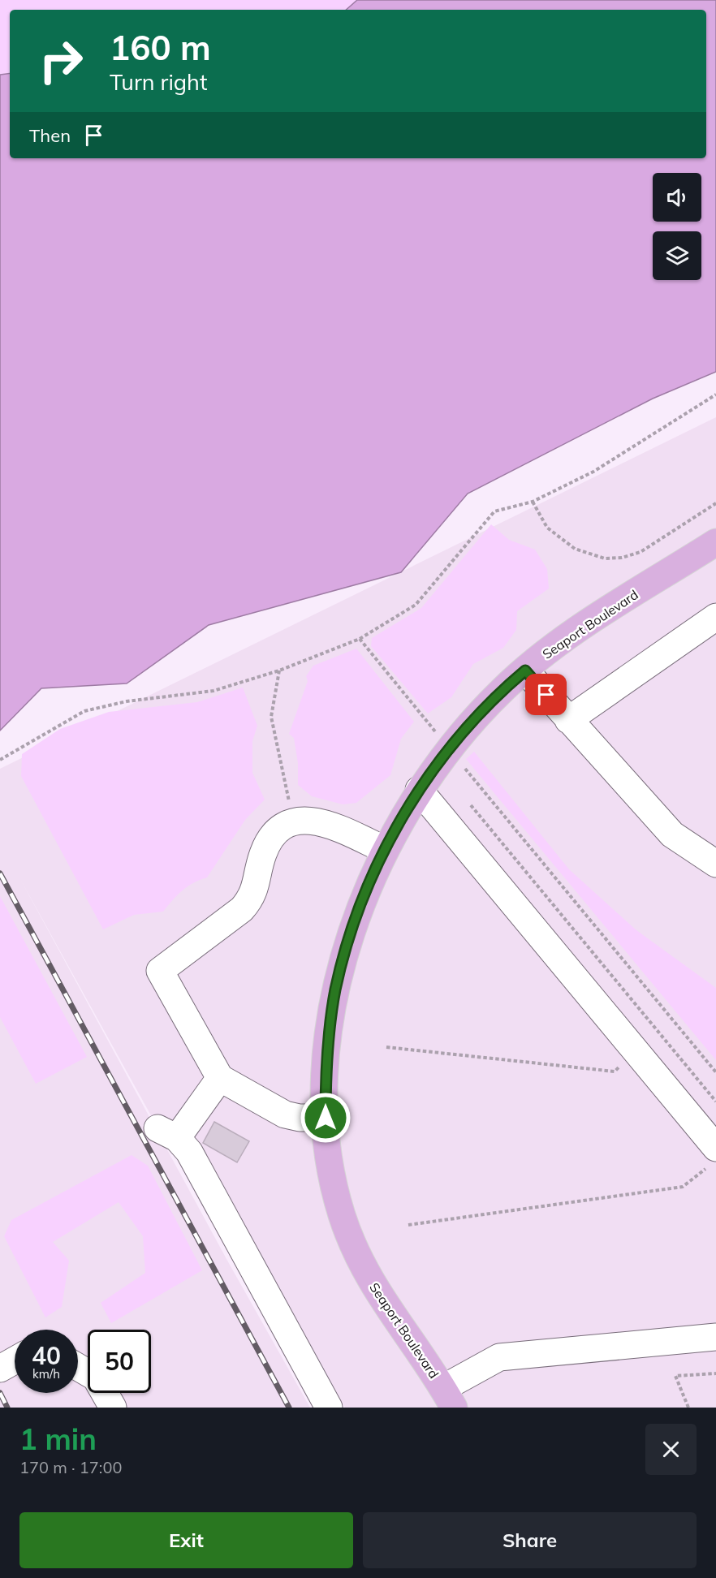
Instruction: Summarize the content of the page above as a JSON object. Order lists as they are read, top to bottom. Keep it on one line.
{"streets":{"main road":["Seaport Boulevard"]},"page":{"turn":["160 m","Turn right"],"then":"Then","speed":"40 km/h","limit":"50","heading":["1 min","170 m · 17:00"],"buttons":["Exit","Share"]}}
